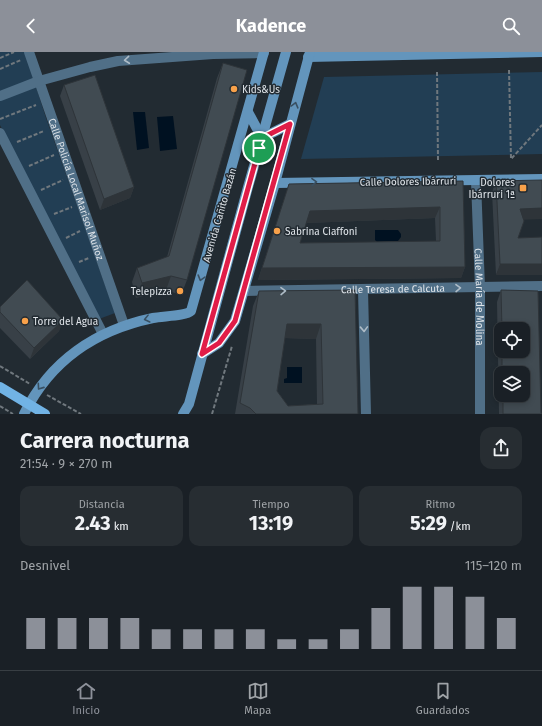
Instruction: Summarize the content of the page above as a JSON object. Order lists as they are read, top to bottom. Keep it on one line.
{"streets":{"street":["Calle Dolores Ibárruri","Calle Policía Local Marisol Muñoz","Avenida Cañito Bazán","Calle Teresa de Calcuta","Calle María de Molina"]},"crossings":[["Calle Dolores Ibárruri","Calle María de Molina"],["Calle Policía Local Marisol Muñoz","Avenida Cañito Bazán"],["Calle Teresa de Calcuta","Calle María de Molina"]],"one_way":["Calle Dolores Ibárruri","Calle Teresa de Calcuta"],"places":{"other":["Kids&Us","Sabrina Ciaffoni","Telepizza","Torre del Agua"],"transit":["Dolores Ibárruri 1ª"]},"page":{"header":"Kadence","heading":["Carrera nocturna","21:54 · 9 × 270 m"],"stats":[["Distancia","2.43 km"],["Tiempo","13:19"],["Ritmo","5:29 /km"]],"chart":["Desnivel","115–120 m"],"tabs":["Inicio","Mapa","Guardados"]}}
